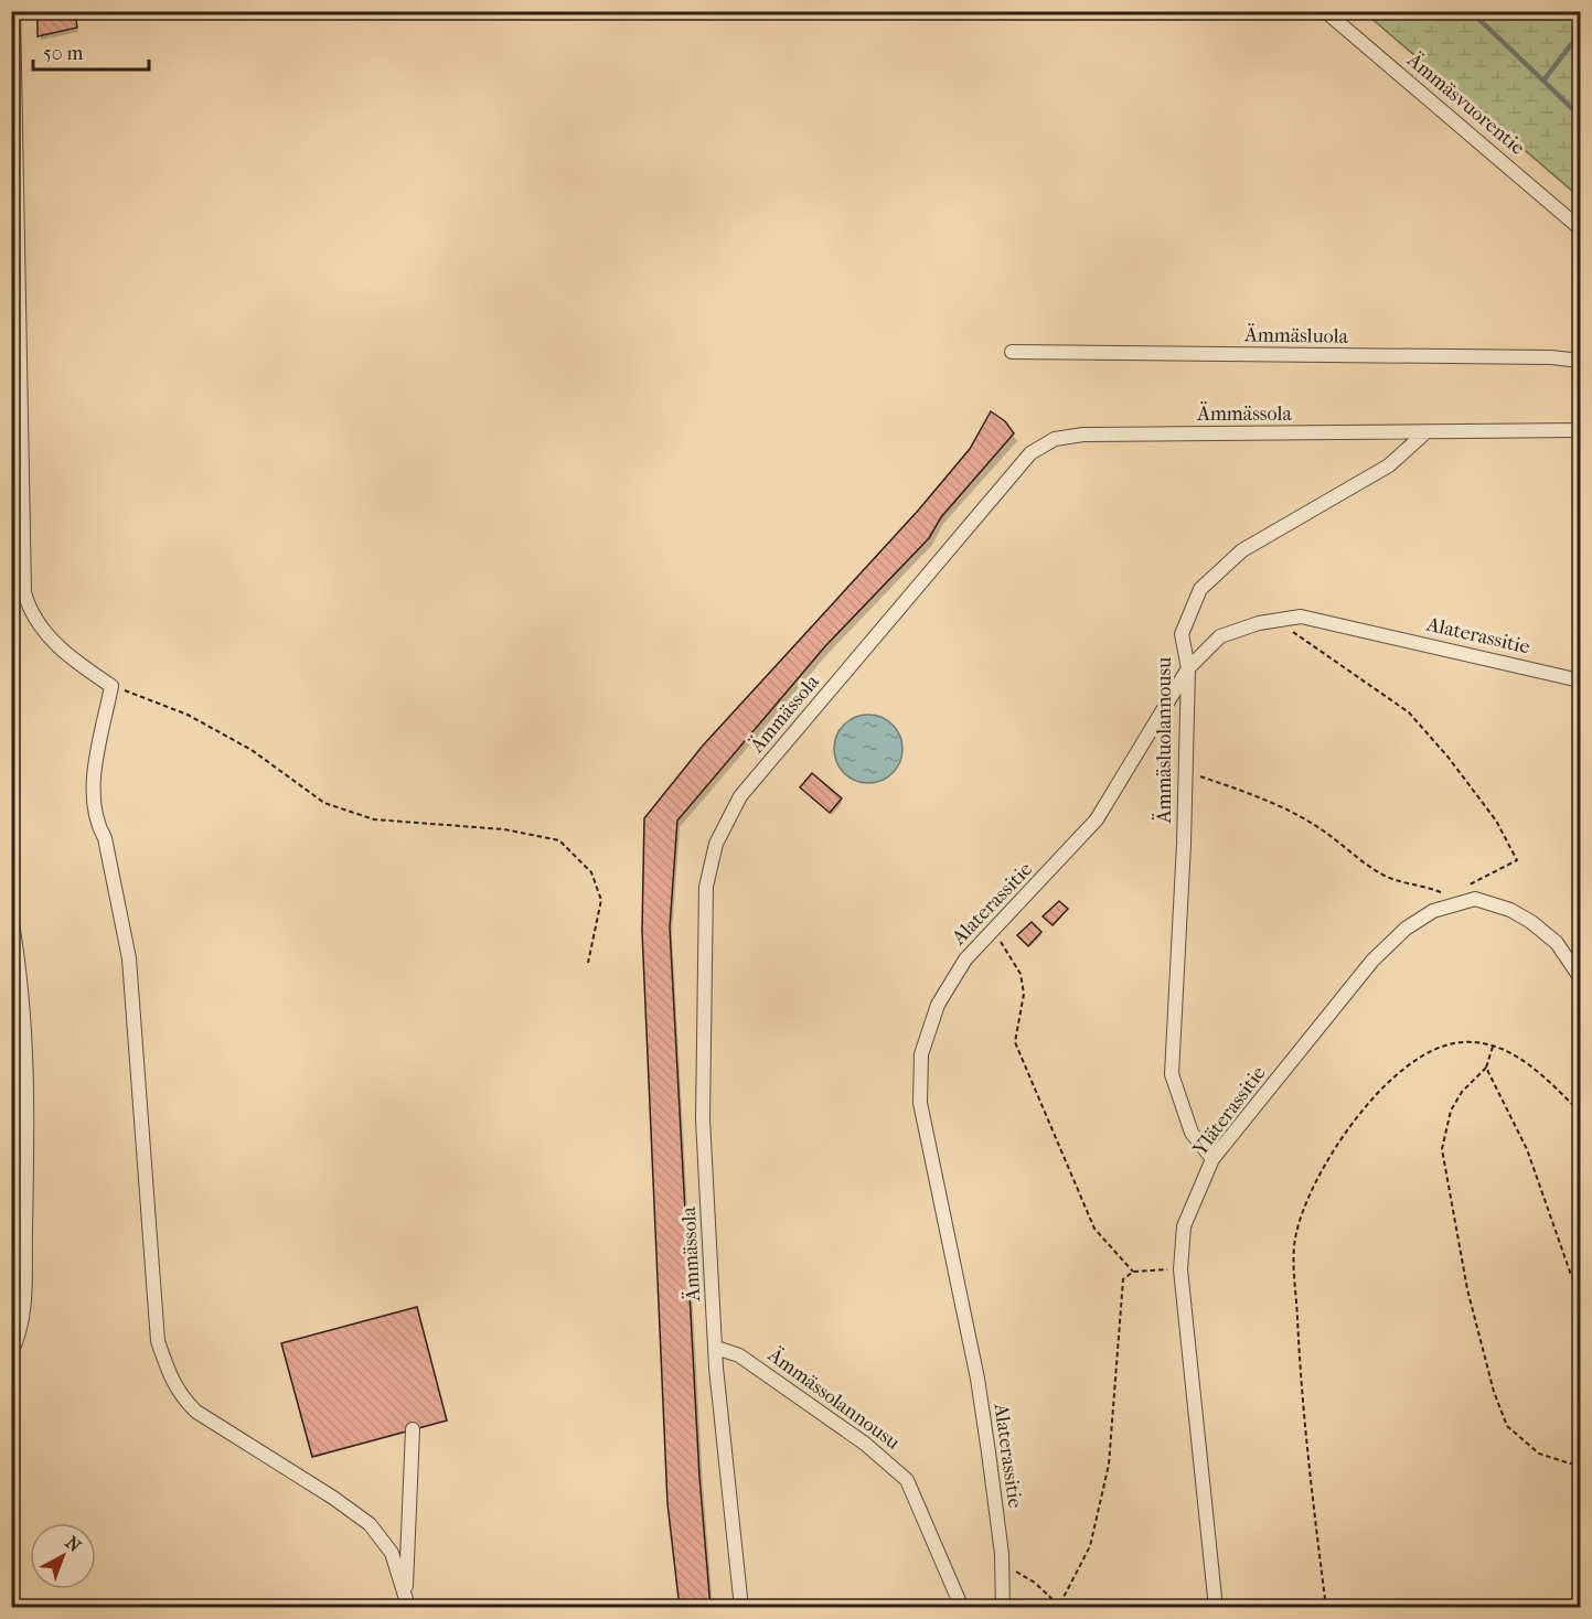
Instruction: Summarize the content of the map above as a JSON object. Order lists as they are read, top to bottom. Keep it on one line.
{"streets":{"street":["Ämmäsvuorentie","Ämmäsluola","Ämmässola","Alaterassitie","Ämmäsluolannousu","Yläterassitie","Ämmässolannousu"]},"crossings":[["Ämmässola","Ämmäsluolannousu"],["Ämmässola","Ämmässolannousu"],["Alaterassitie","Ämmäsluolannousu"],["Ämmäsluolannousu","Yläterassitie"]],"scale_bar":"50 m","north":"top right"}
